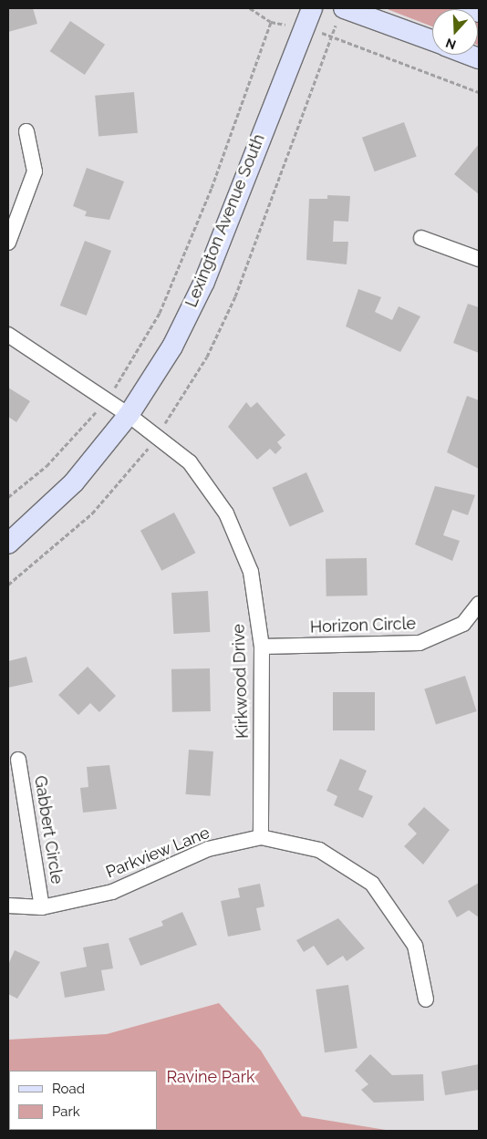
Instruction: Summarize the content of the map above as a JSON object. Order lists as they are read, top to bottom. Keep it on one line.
{"streets":{"street":["Lexington Avenue South","Horizon Circle","Kirkwood Drive","Gabbert Circle","Parkview Lane"]},"crossings":[["Lexington Avenue South","Kirkwood Drive"],["Horizon Circle","Kirkwood Drive"],["Kirkwood Drive","Parkview Lane"],["Gabbert Circle","Parkview Lane"]],"parks":["Ravine Park"],"legend":["Road","Park"],"north":"bottom"}
